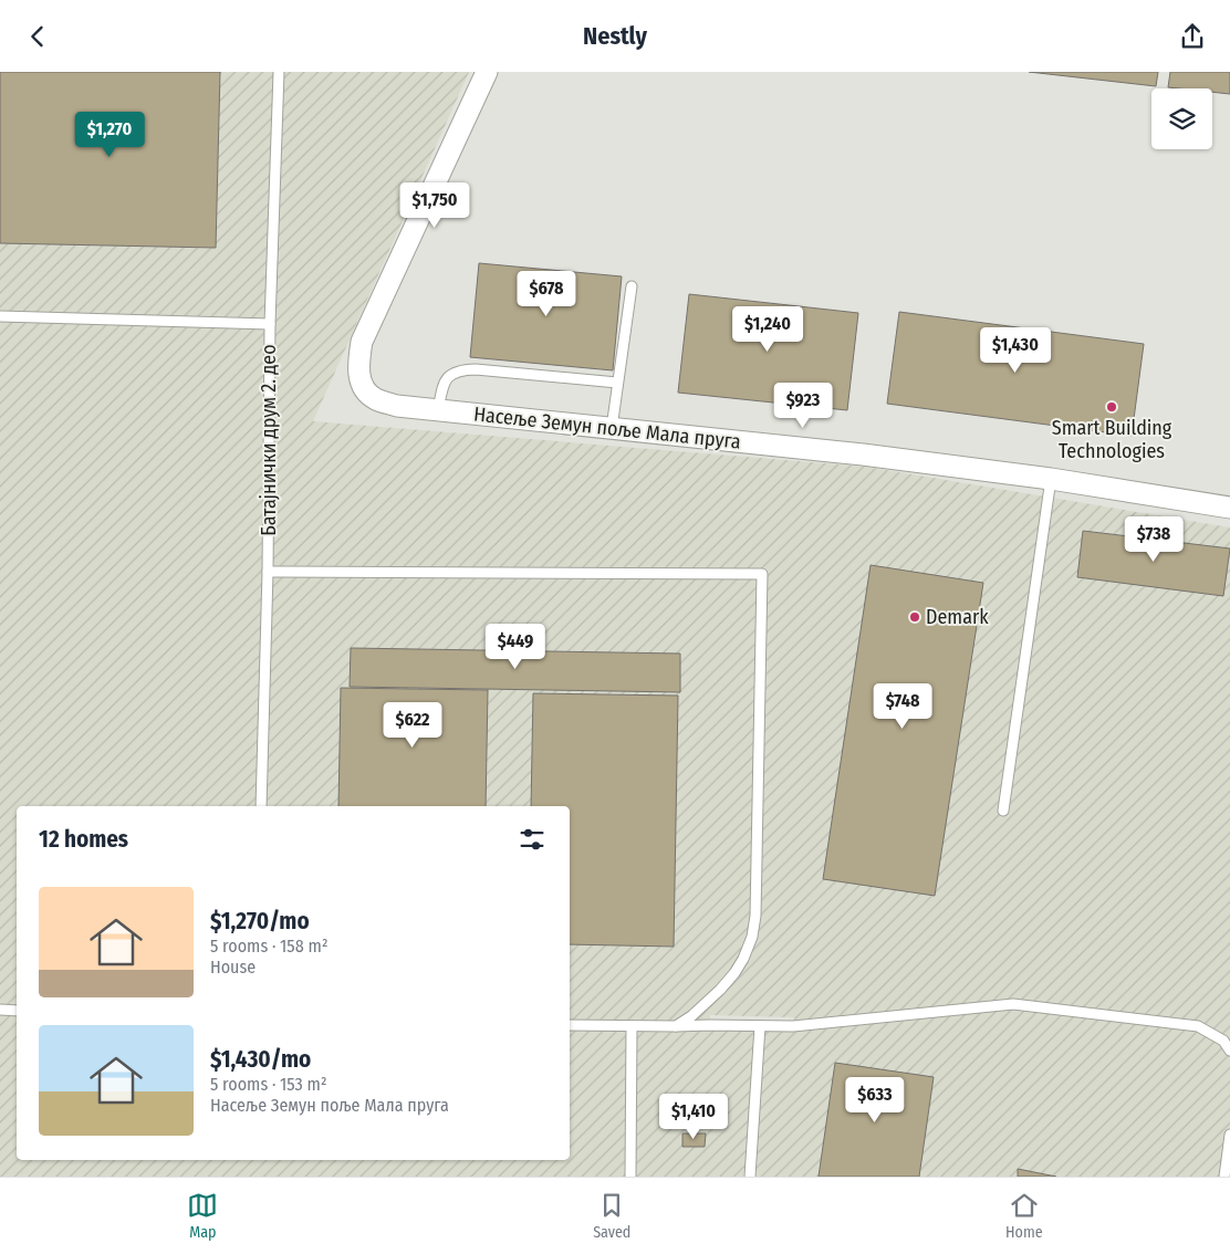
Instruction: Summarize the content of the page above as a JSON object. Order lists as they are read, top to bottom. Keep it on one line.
{"streets":{"street":["Насеље Земун поље Мала пруга"],"lane":["Батајнички друм 2. део"]},"places":["Smart Building Technologies","Demark"],"page":{"header":"Nestly","price":["$1,270","$1,750","$678","$1,240","$1,430","$923","$738","$449","$748","$622","$633","$1,410"],"heading":"12 homes","list":[{"name":"$1,270/mo","note":"5 rooms · 158 m² · House"},{"name":"$1,430/mo","note":"5 rooms · 153 m² · Насеље Земун поље Мала пруга"}],"tabs":["Map","Saved","Home"]}}
